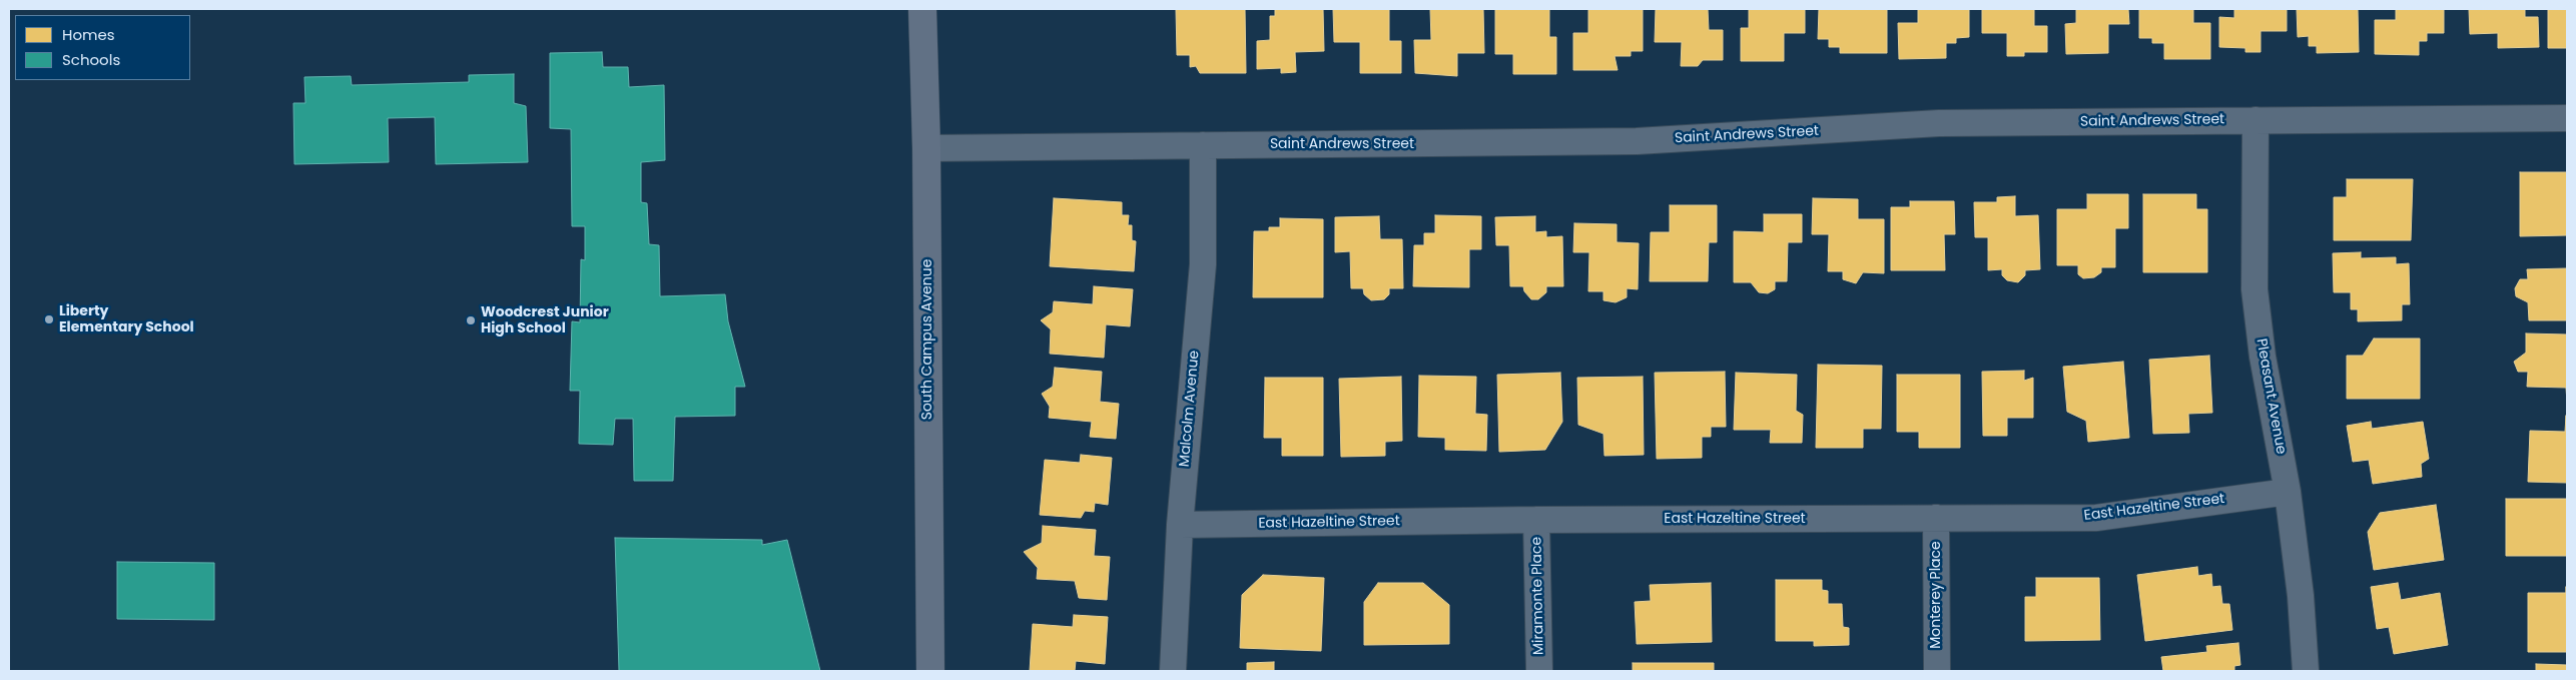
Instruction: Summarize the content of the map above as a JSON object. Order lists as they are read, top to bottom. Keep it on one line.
{"streets":{"street":["Saint Andrews Street","South Campus Avenue","Pleasant Avenue","Malcolm Avenue","East Hazeltine Street","Monterey Place","Miramonte Place"]},"crossings":[["Saint Andrews Street","South Campus Avenue"],["Saint Andrews Street","Pleasant Avenue"],["Saint Andrews Street","Malcolm Avenue"],["Pleasant Avenue","East Hazeltine Street"],["Malcolm Avenue","East Hazeltine Street"],["East Hazeltine Street","Monterey Place"],["East Hazeltine Street","Miramonte Place"]],"places":["Liberty Elementary School","Woodcrest Junior High School"],"legend":["Homes","Schools"]}
